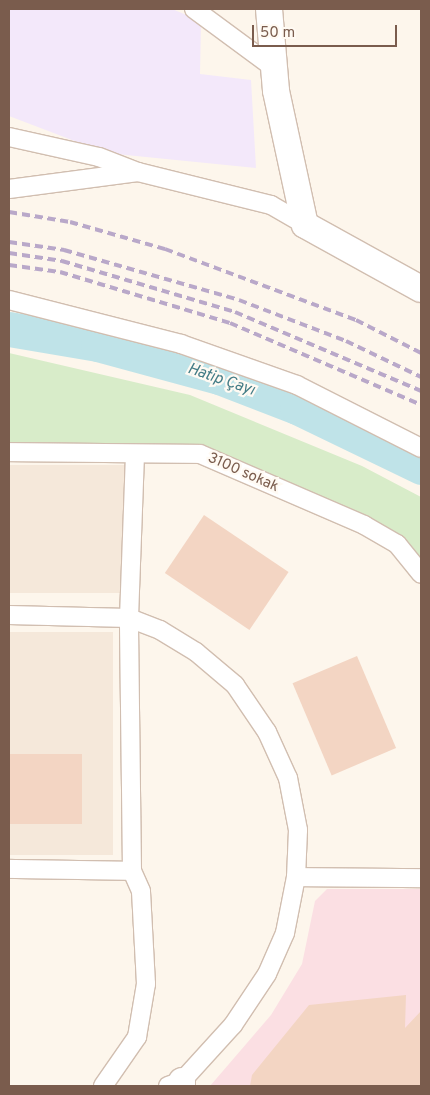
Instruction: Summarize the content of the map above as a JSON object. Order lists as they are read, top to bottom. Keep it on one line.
{"streets":{"street":["3100 sokak"]},"water":["Hatip Çayı"],"scale_bar":"50 m"}
